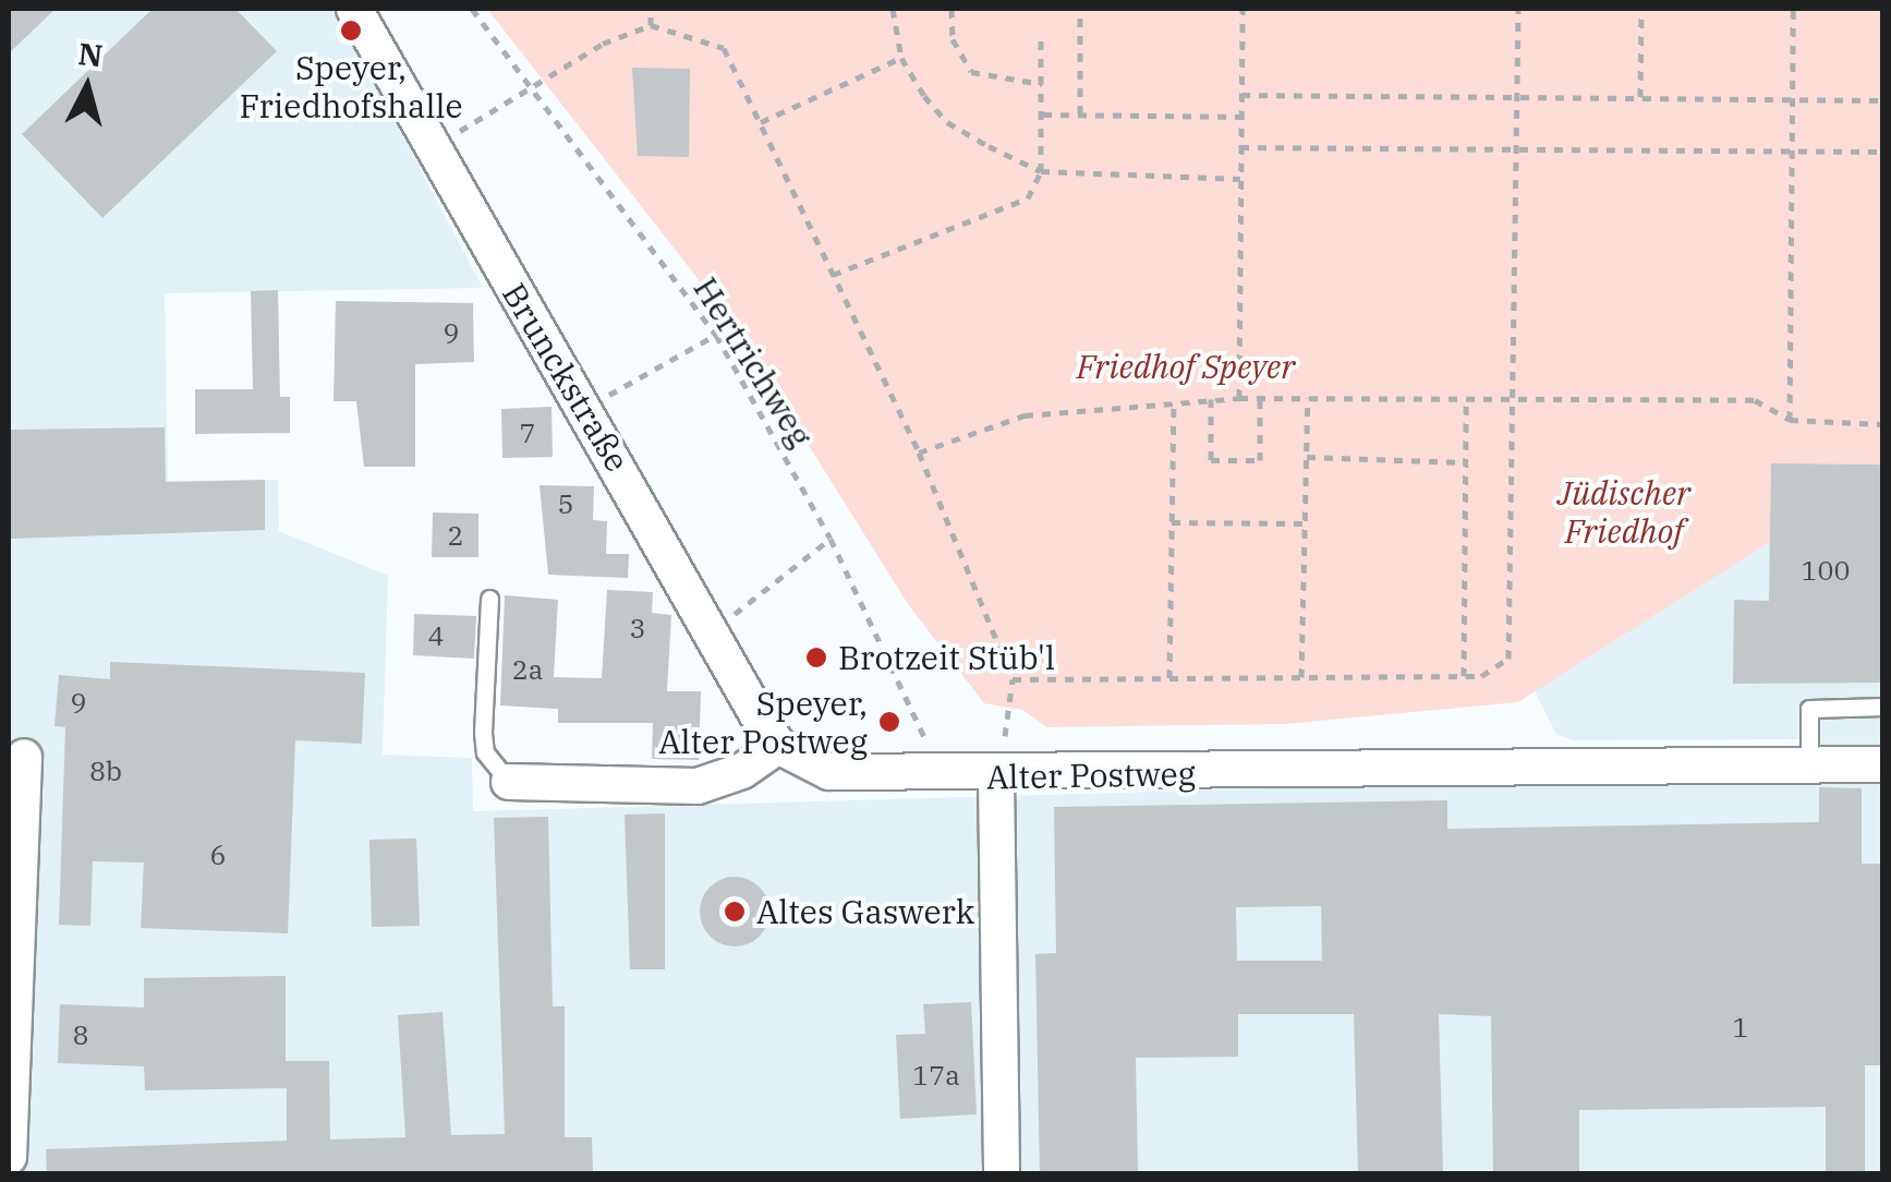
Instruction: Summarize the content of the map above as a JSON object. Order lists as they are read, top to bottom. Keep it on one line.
{"streets":{"street":["Brunckstraße","Alter Postweg"],"path":["Hertrichweg"]},"crossings":[["Hertrichweg","Alter Postweg"],["Brunckstraße","Alter Postweg"]],"parks":["Friedhof Speyer","Jüdischer Friedhof"],"places":["Speyer, Friedhofshalle","Brotzeit Stüb'l","Speyer, Alter Postweg","Altes Gaswerk"],"house_numbers":["9","7","5","2","100","3","4","2a","9","8b","6","1","8","17a"],"north":"top"}
